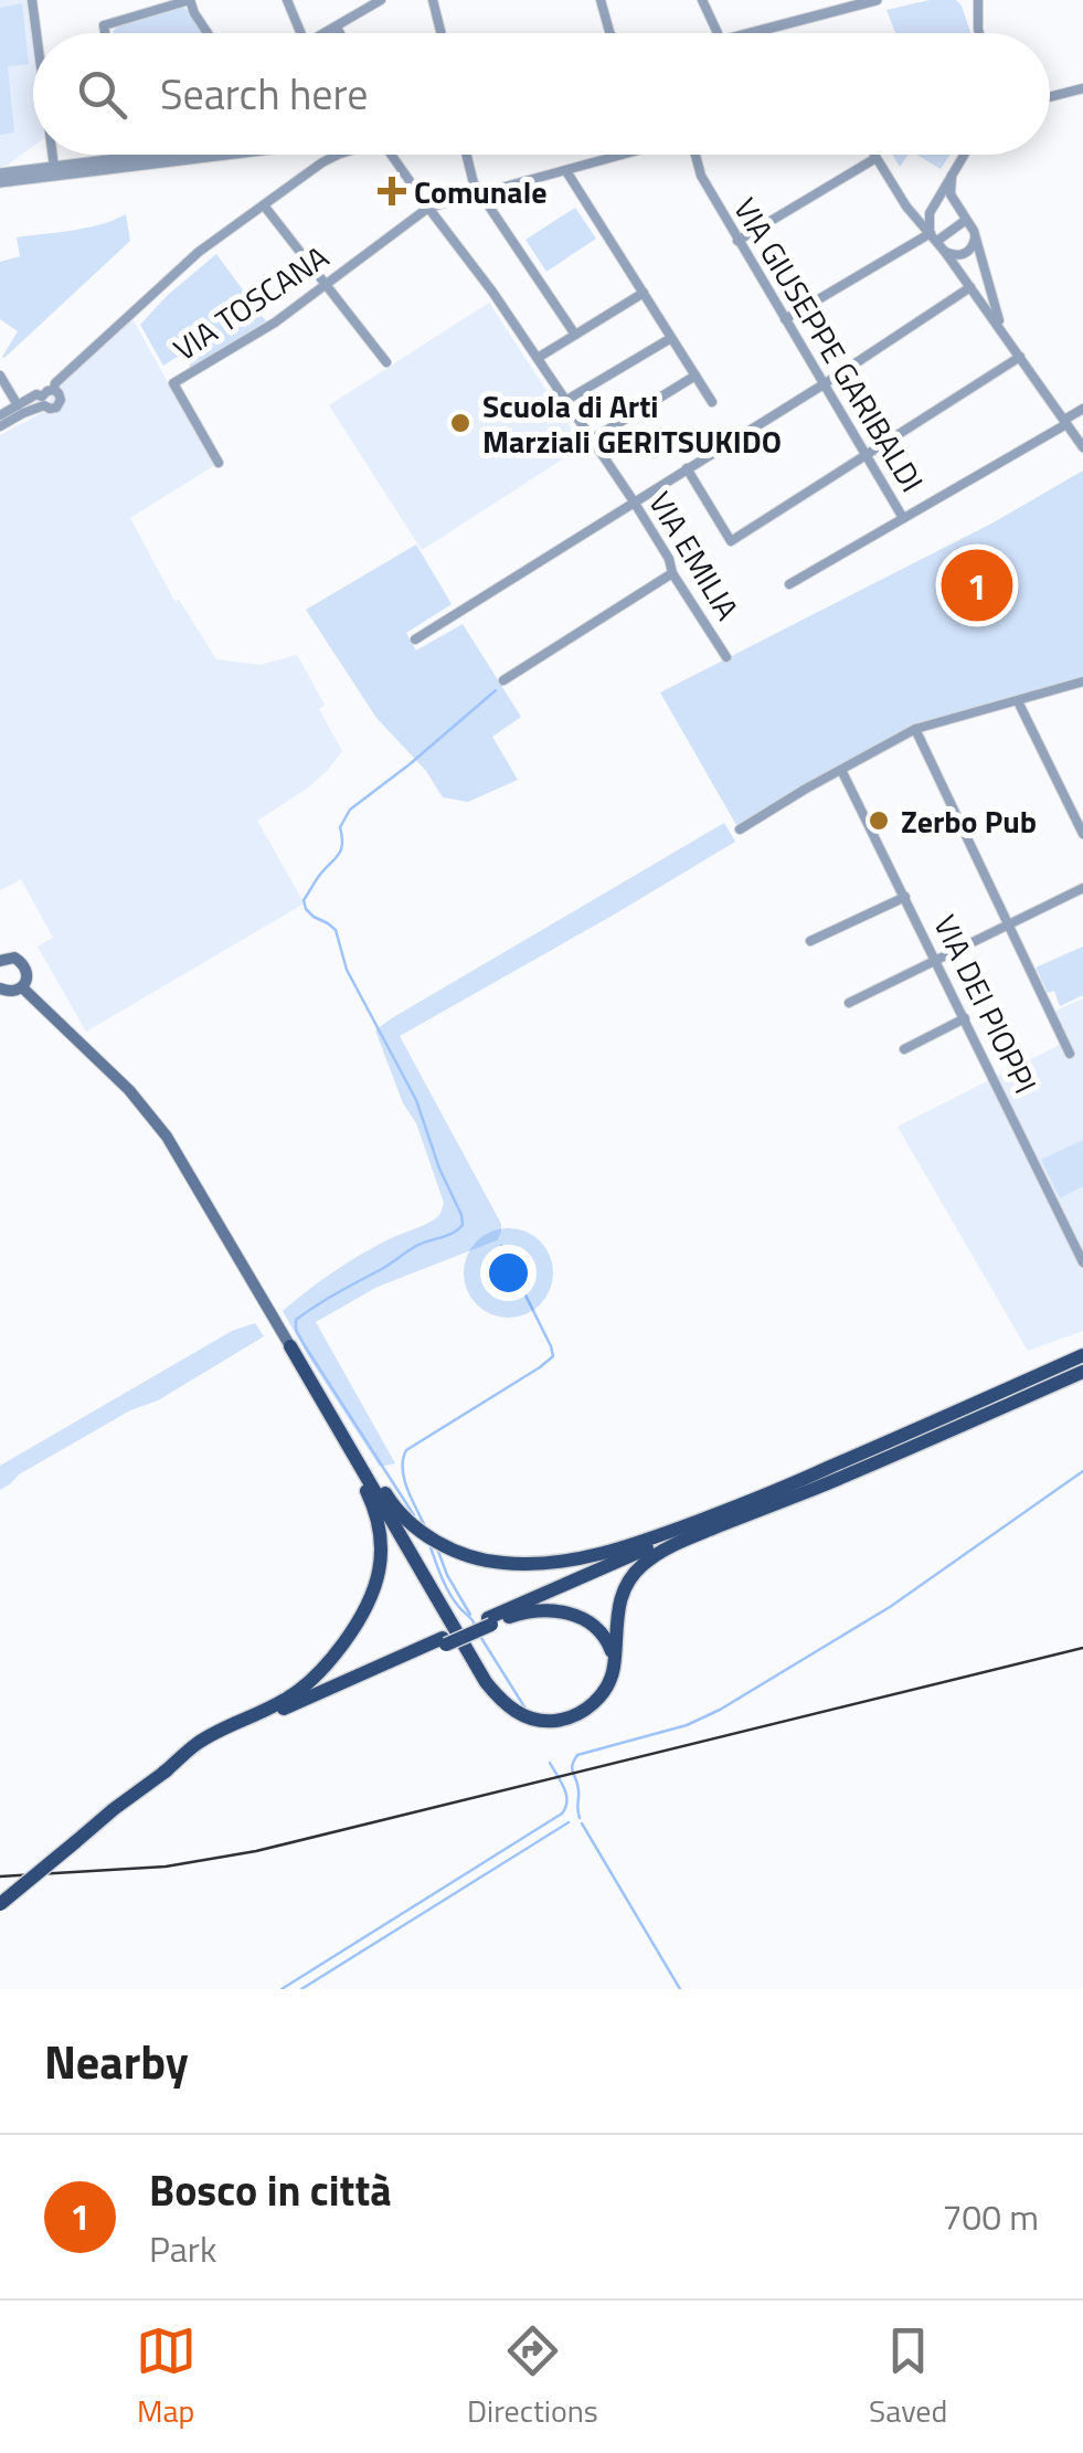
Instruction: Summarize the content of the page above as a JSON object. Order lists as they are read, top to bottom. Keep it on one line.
{"streets":{"street":["VIA TOSCANA","VIA GIUSEPPE GARIBALDI","VIA EMILIA","VIA DEI PIOPPI"]},"crossings":[["VIA TOSCANA","VIA EMILIA"]],"places":{"health":["Comunale"],"other":["Scuola di Arti Marziali GERITSUKIDO","Zerbo Pub"]},"page":{"search":"Search here","pins":"1","heading":"Nearby","list":[{"mark":"1","name":"Bosco in città","note":"Park","value":"700 m"}],"nav":["Map","Directions","Saved"]}}
